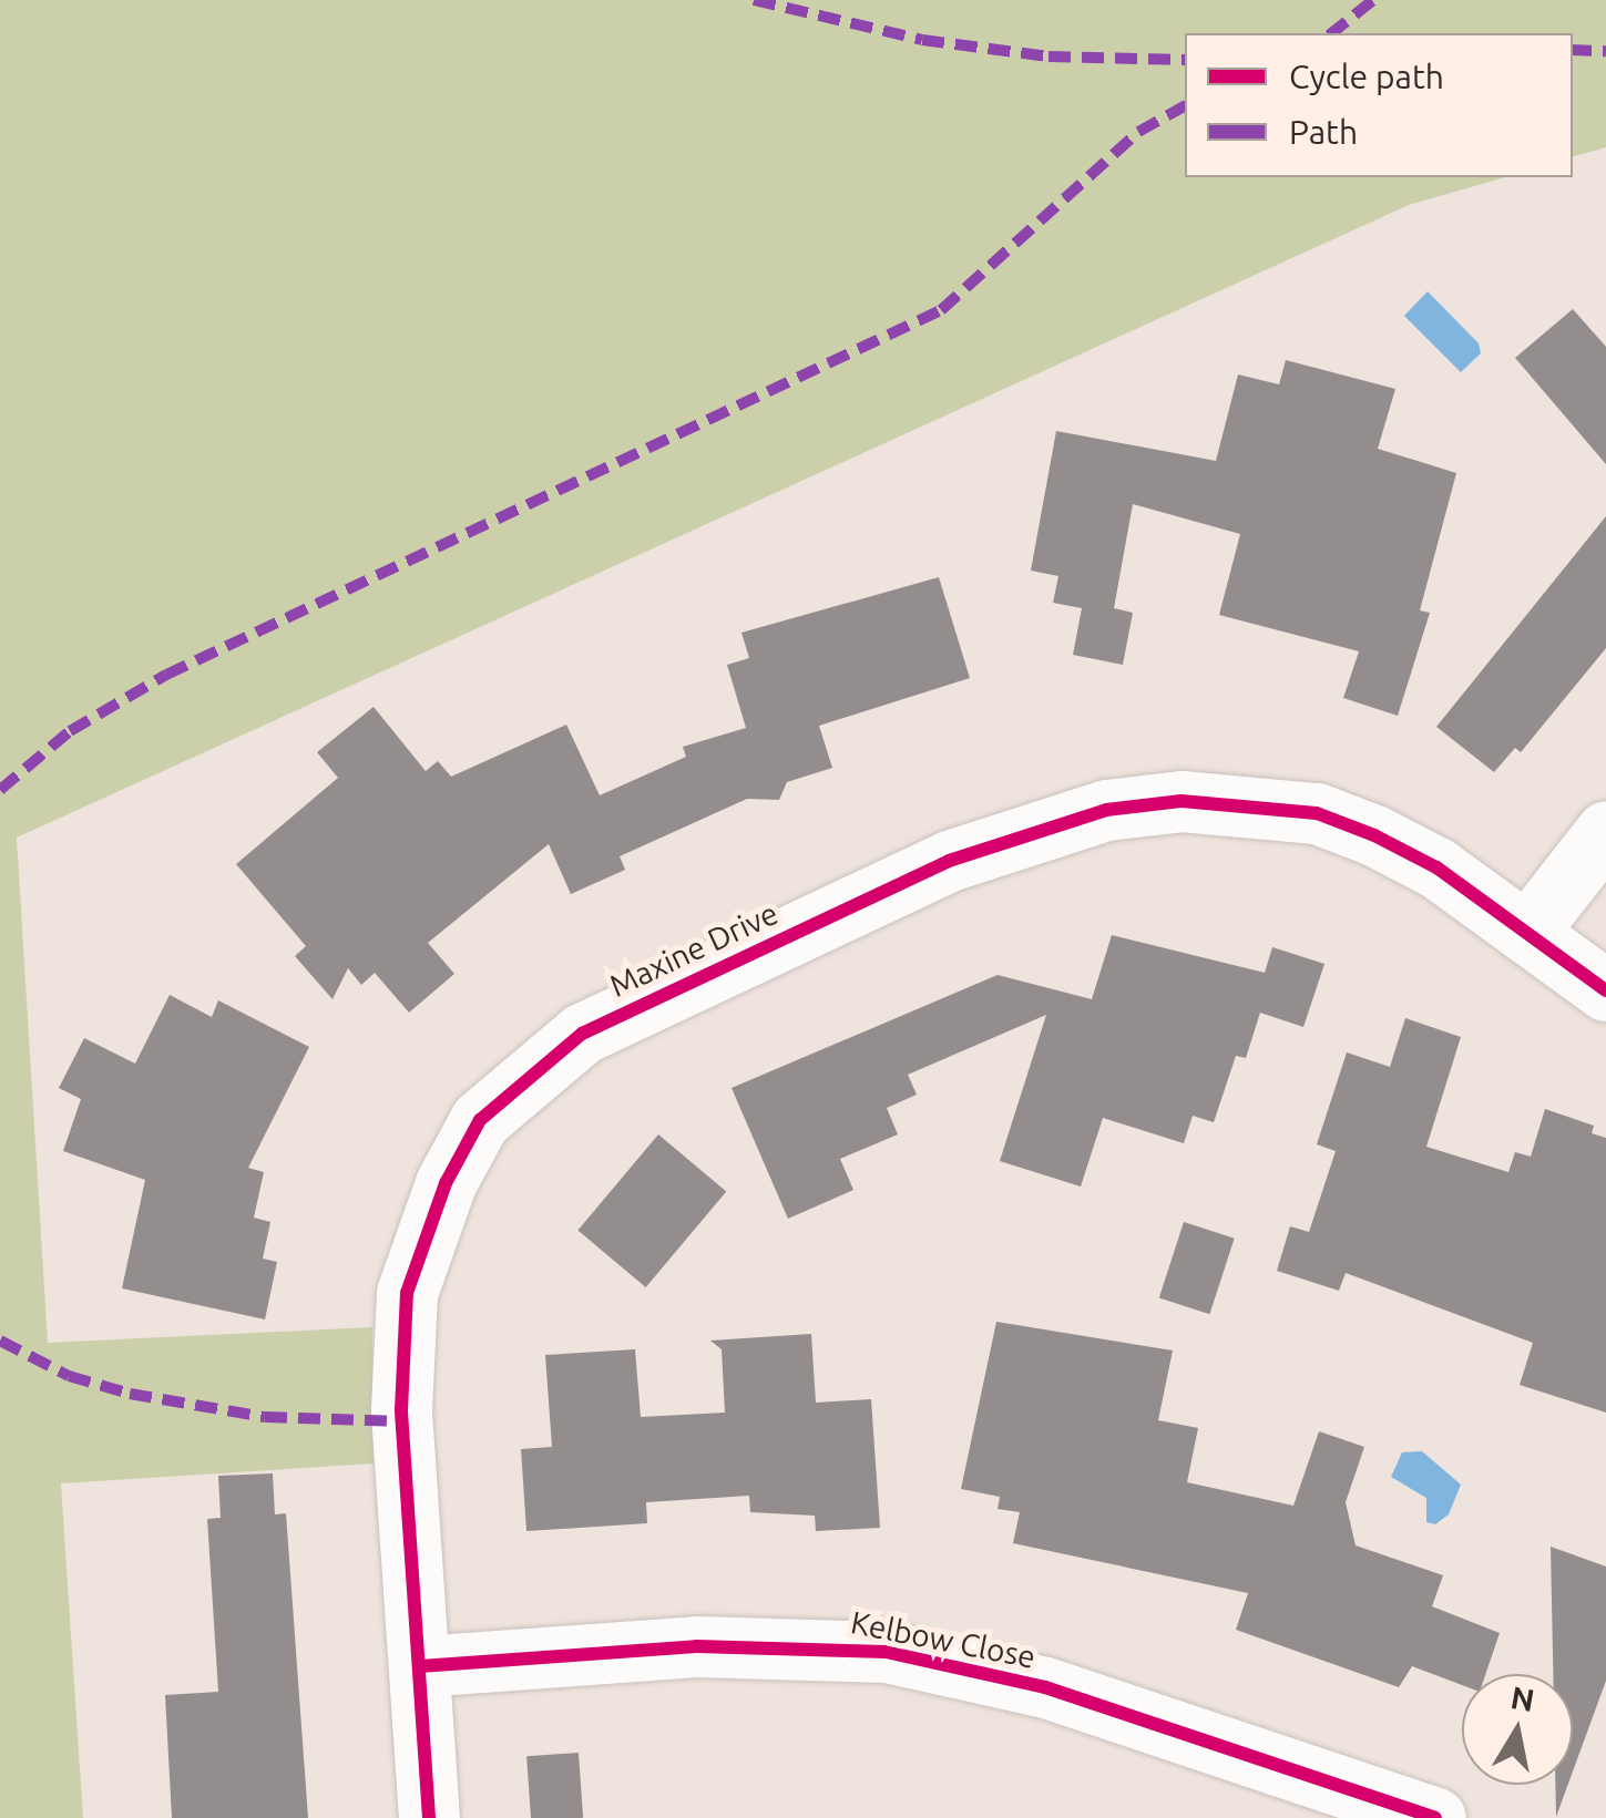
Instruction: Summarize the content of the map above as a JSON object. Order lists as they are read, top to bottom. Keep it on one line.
{"streets":{"street":["Maxine Drive","Kelbow Close"]},"crossings":[["Maxine Drive","Kelbow Close"]],"legend":["Cycle path","Path"],"north":"top"}
